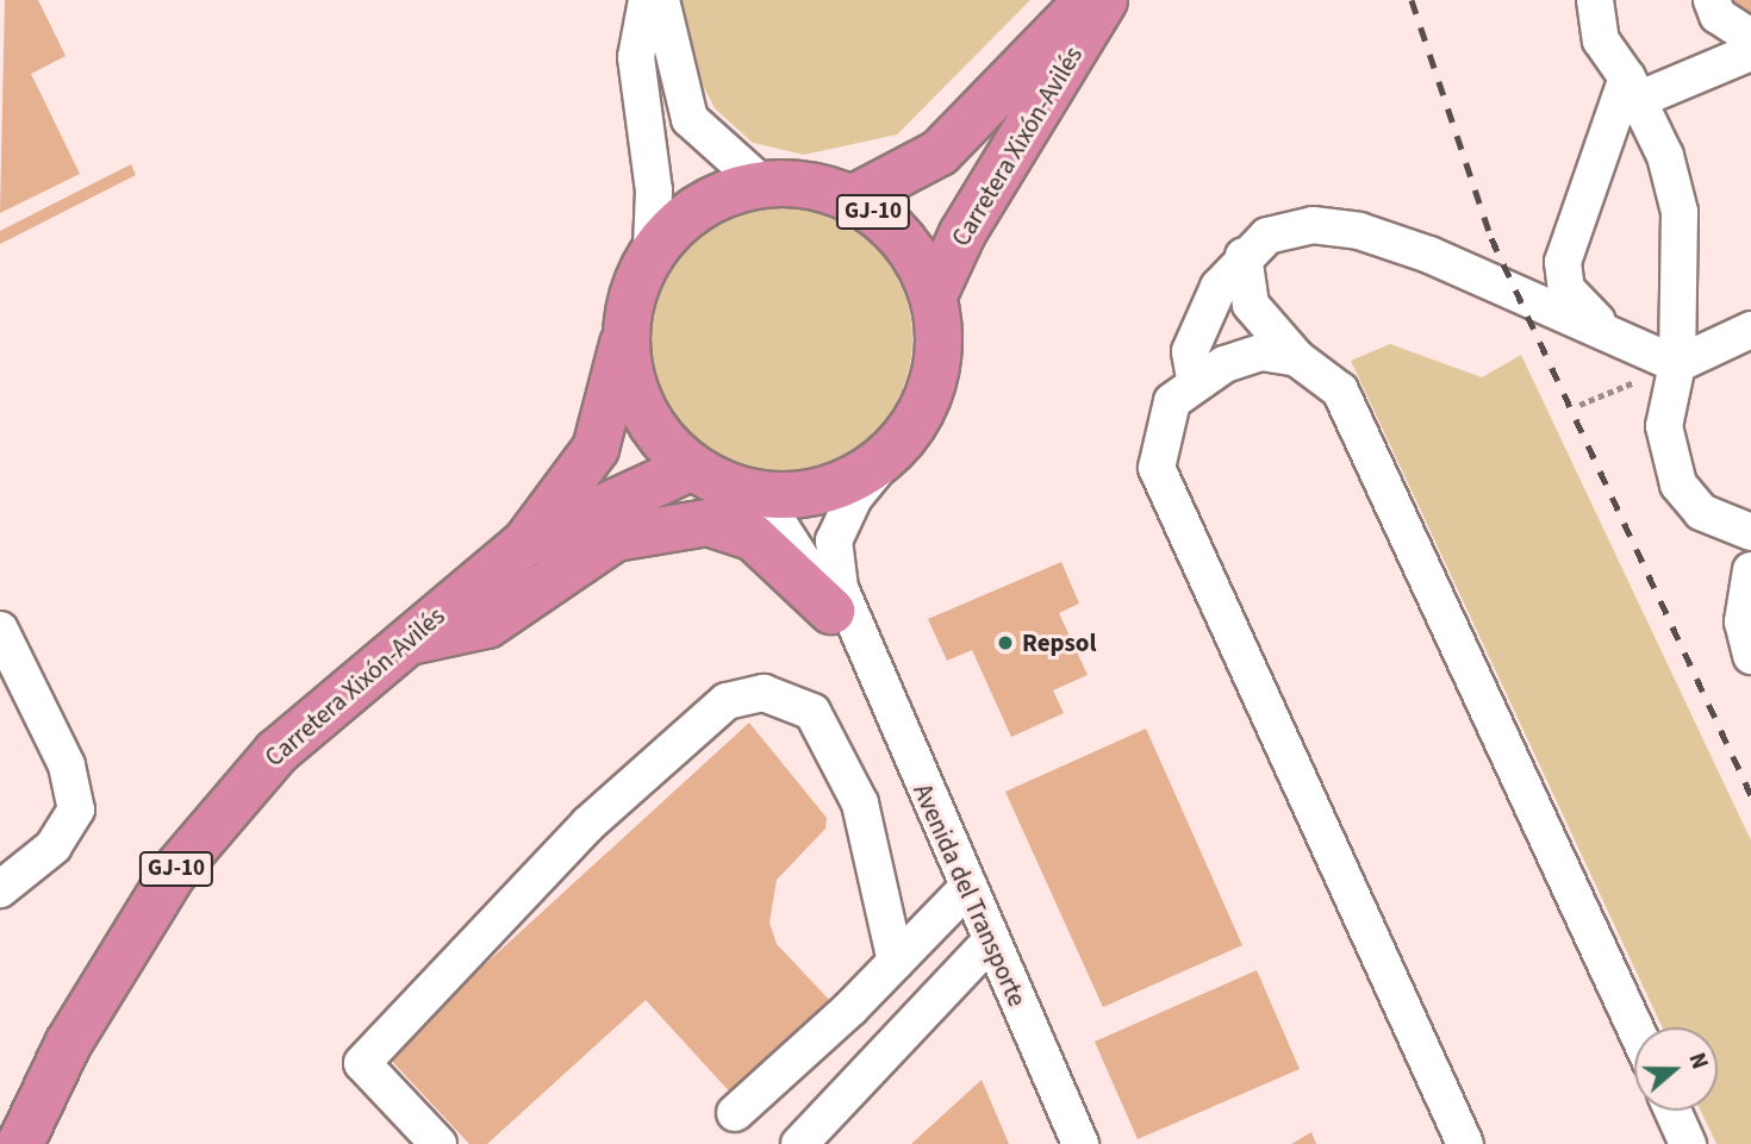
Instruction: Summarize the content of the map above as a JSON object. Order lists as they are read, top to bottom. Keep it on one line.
{"streets":{"highway":["Carretera Xixón-Avilés","GJ-10"],"street":["Avenida del Transporte"]},"crossings":[["Carretera Xixón-Avilés","GJ-10"]],"places":["Repsol"],"north":"right"}
